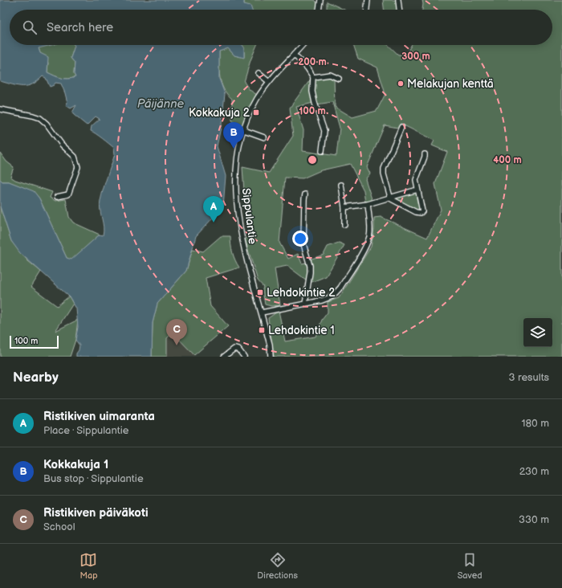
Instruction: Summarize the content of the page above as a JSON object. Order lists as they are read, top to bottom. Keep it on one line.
{"streets":{"street":["Sippulantie"]},"water":["Päijänne"],"places":{"other":["Melakujan kenttä"],"transit":["Kokkakuja 2","Lehdokintie 2","Lehdokintie 1"]},"scale_bar":"100 m","page":{"search":"Search here","pins":["B","A","C"],"scale":"100 m","heading":["Nearby","3 results"],"list":[{"mark":"A","name":"Ristikiven uimaranta","note":"Place · Sippulantie","value":"180 m"},{"mark":"B","name":"Kokkakuja 1","note":"Bus stop · Sippulantie","value":"230 m"},{"mark":"C","name":"Ristikiven päiväkoti","note":"School","value":"330 m"}],"nav":["Map","Directions","Saved"]},"rings":["300 m","200 m","100 m","400 m"]}
